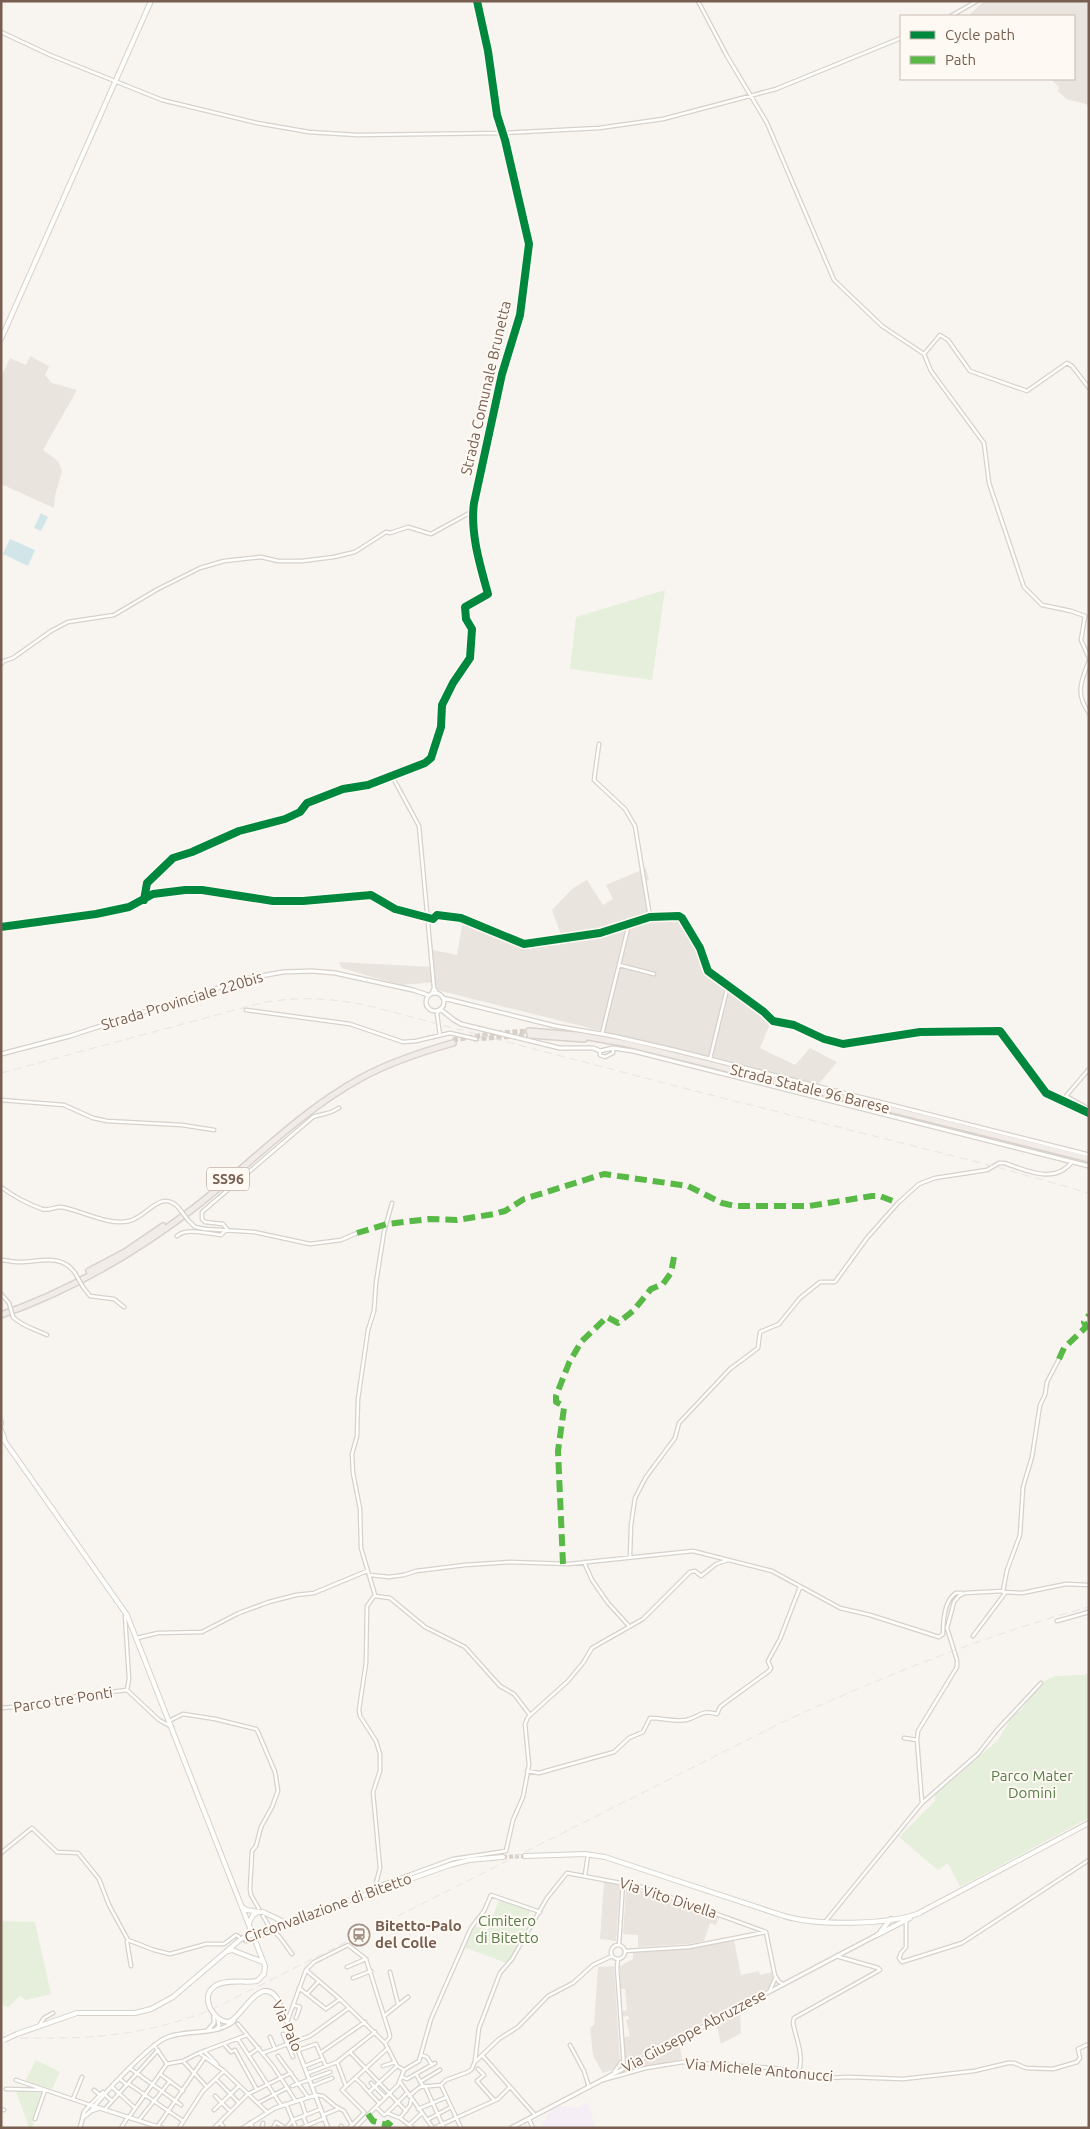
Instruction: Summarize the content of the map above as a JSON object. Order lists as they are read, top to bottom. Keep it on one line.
{"streets":{"highway":["Strada Statale 96 Barese","SS96"],"main road":["Circonvallazione di Bitetto","Via Palo"],"street":["Strada Comunale Brunetta","Strada Provinciale 220bis","Parco tre Ponti","Via Vito Divella","Via Giuseppe Abruzzese","Via Michele Antonucci"]},"crossings":[["Via Giuseppe Abruzzese","Via Michele Antonucci"]],"parks":["Parco Mater Domini","Cimitero di Bitetto"],"places":{"station":["Bitetto-Palo del Colle"]},"legend":["Cycle path","Path"]}
